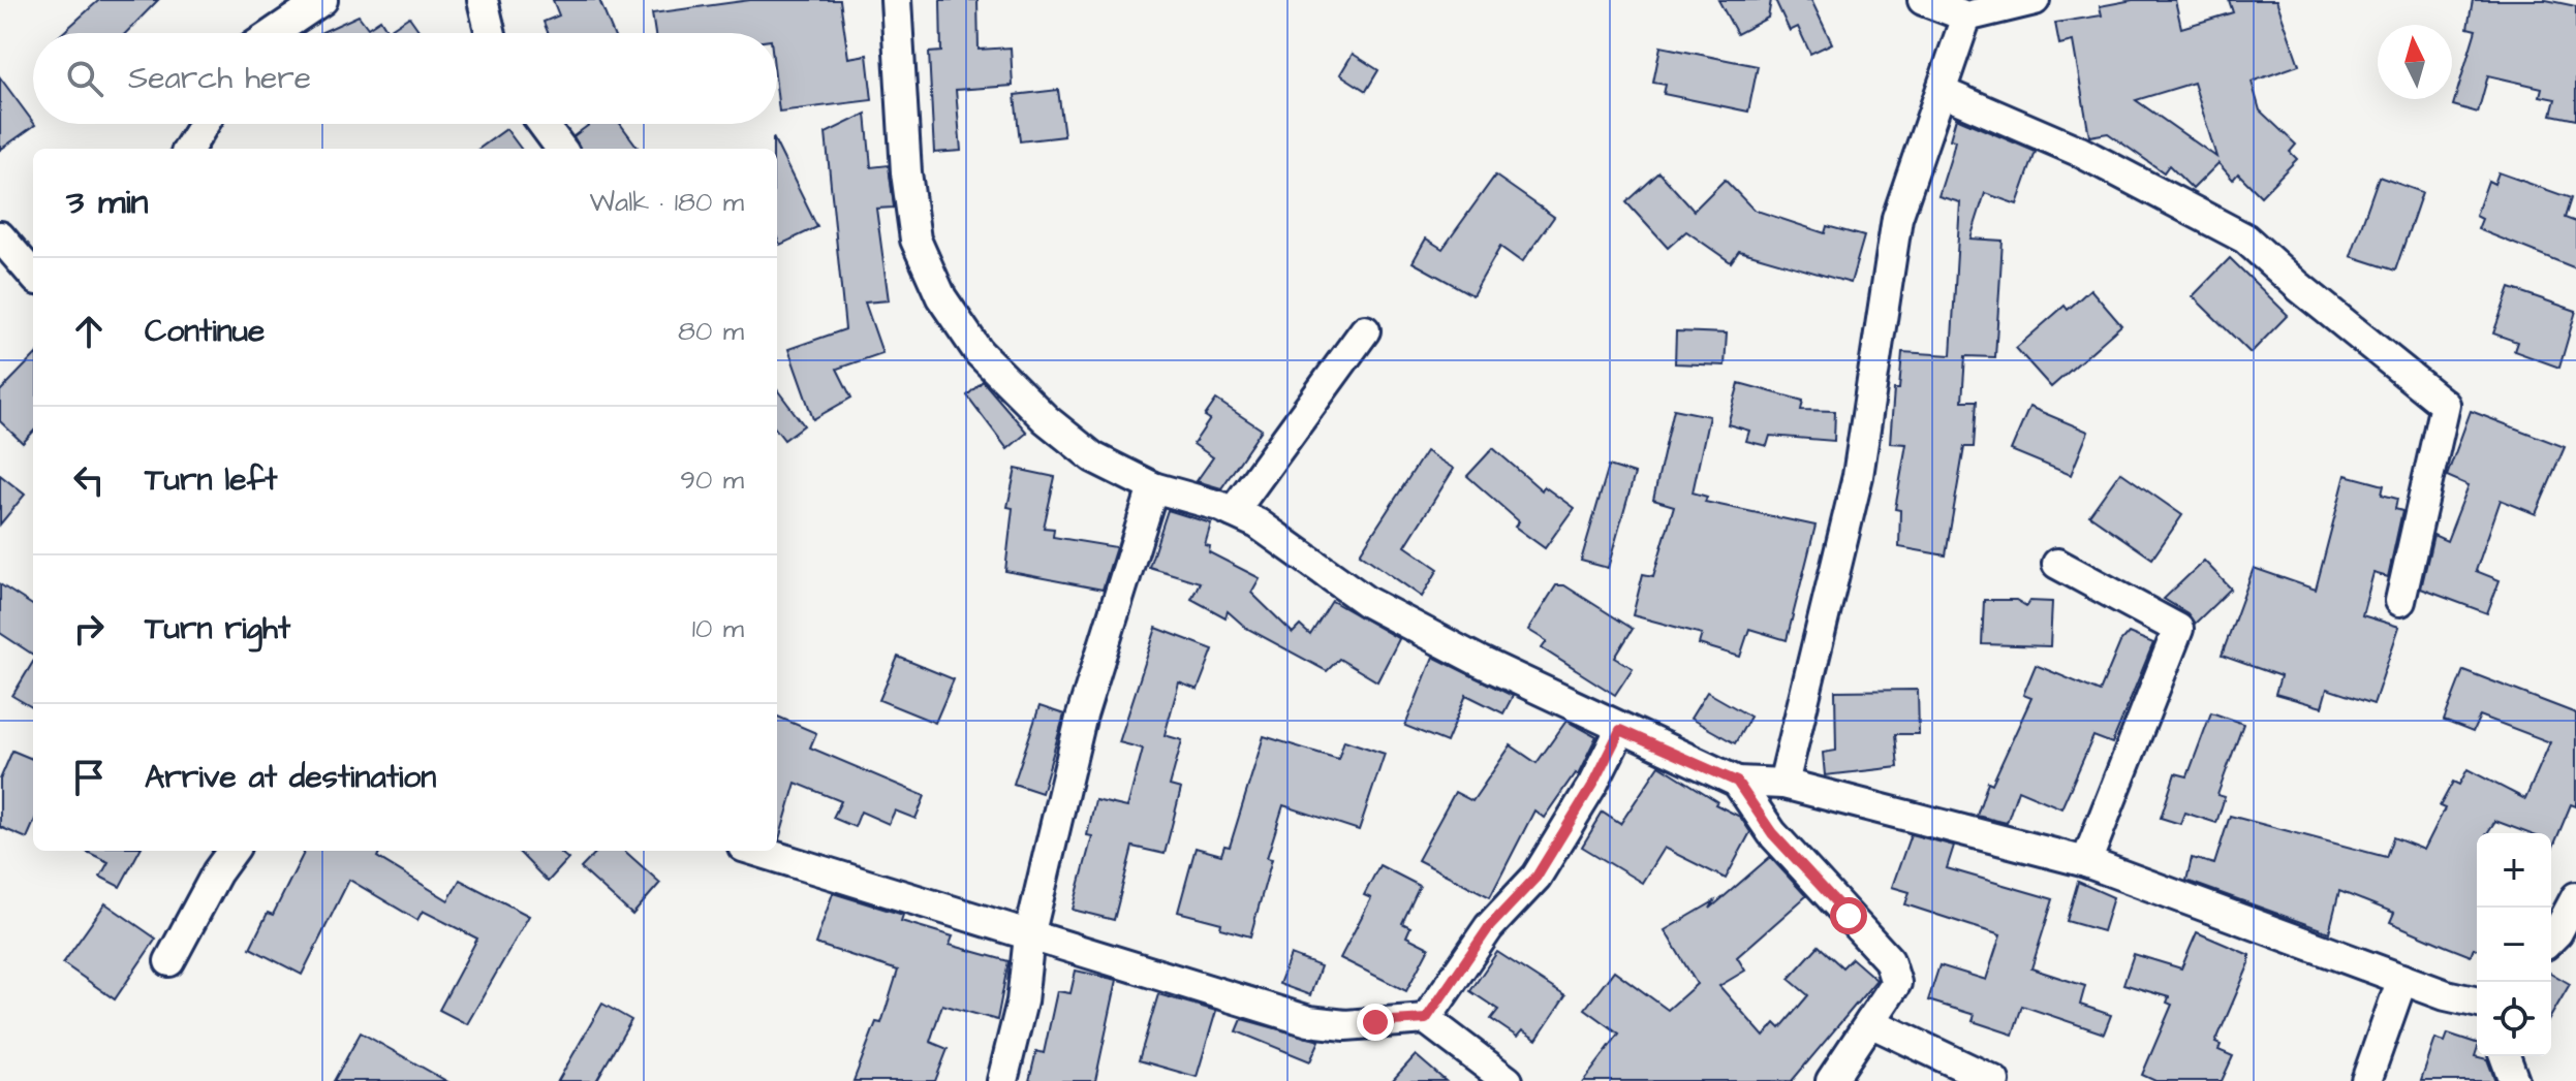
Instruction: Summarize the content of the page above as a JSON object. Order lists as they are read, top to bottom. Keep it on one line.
{"north":"top","page":{"search":"Search here","heading":["3 min","Walk · 180 m"],"list":[["Continue","80 m"],["Turn left","90 m"],["Turn right","10 m"],"Arrive at destination"],"map_buttons":["+","−"]}}
